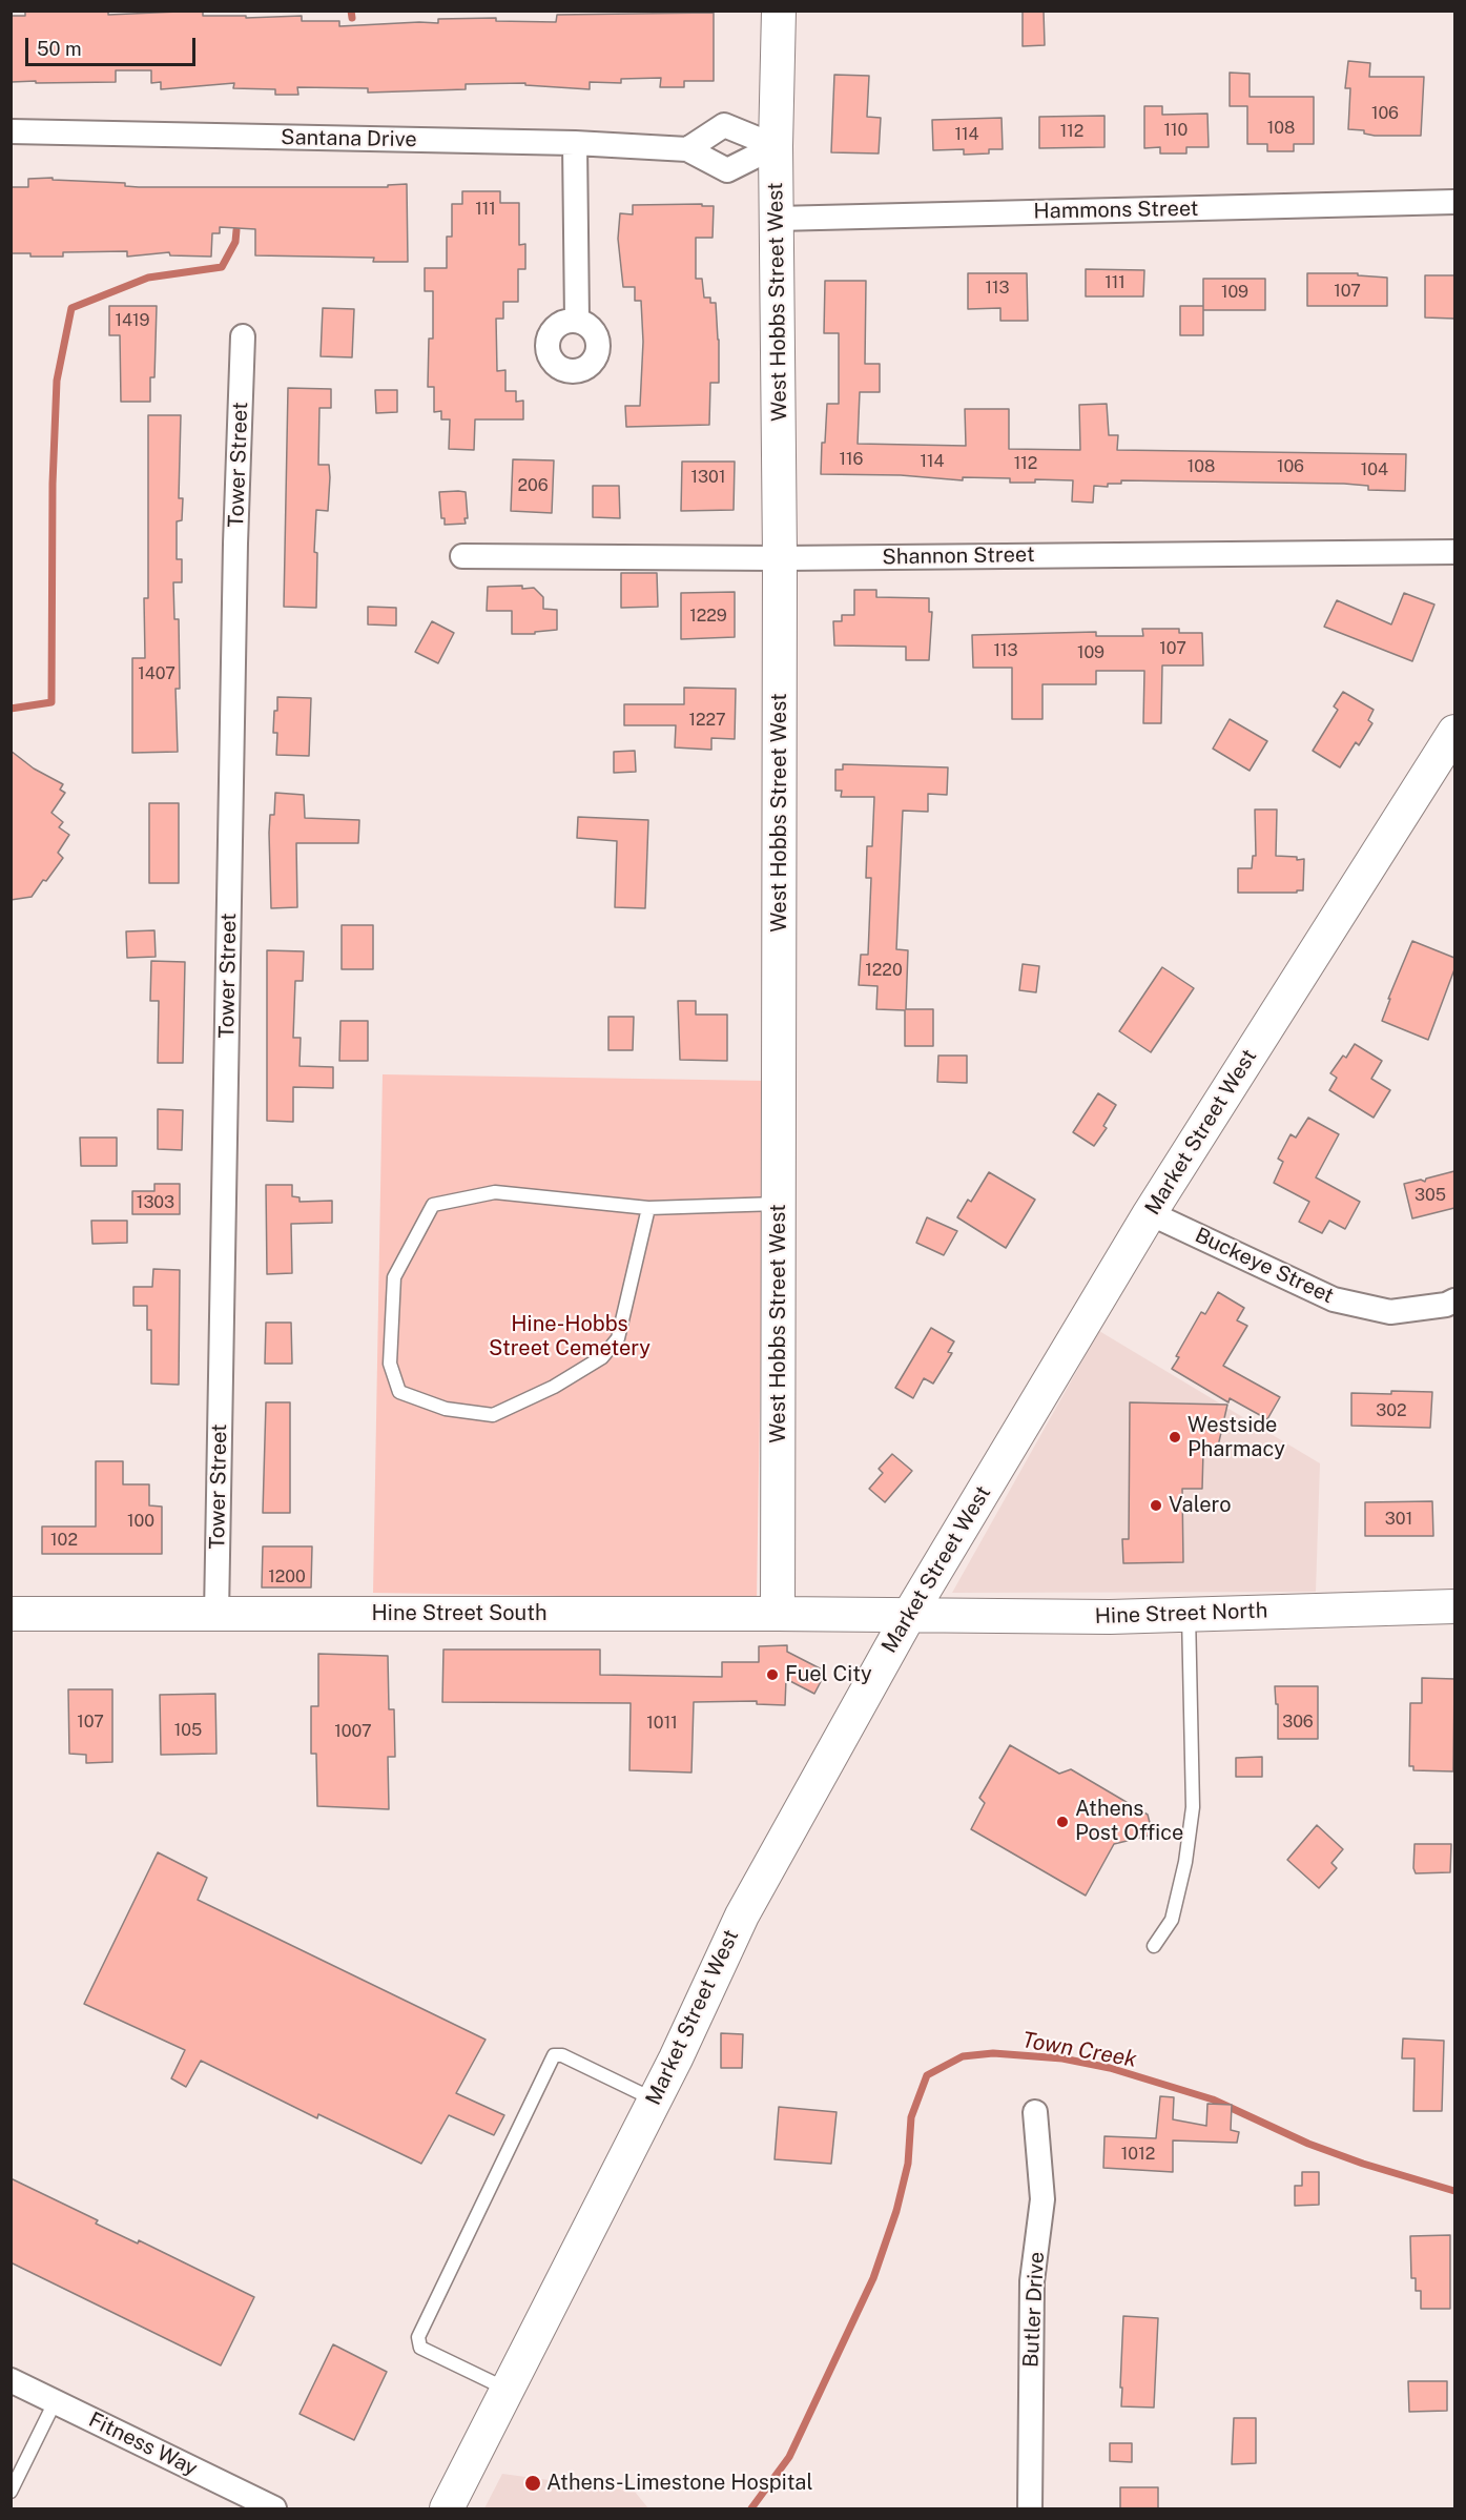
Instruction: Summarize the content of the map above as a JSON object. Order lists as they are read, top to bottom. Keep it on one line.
{"streets":{"street":["Santana Drive","Hammons Street","West Hobbs Street West","Tower Street","Shannon Street","Market Street West","Buckeye Street","Hine Street South","Hine Street North","Butler Drive","Fitness Way"]},"crossings":[["Santana Drive","West Hobbs Street West"],["Hammons Street","West Hobbs Street West"],["West Hobbs Street West","Shannon Street"],["West Hobbs Street West","Hine Street South"],["Tower Street","Hine Street South"],["Market Street West","Buckeye Street"],["Market Street West","Hine Street South"],["Market Street West","Hine Street North"],["Hine Street South","Hine Street North"]],"water":["Town Creek"],"parks":["Hine-Hobbs Street Cemetery"],"places":["Westside Pharmacy","Valero","Fuel City","Athens Post Office","Athens-Limestone Hospital"],"house_numbers":["106","108","110","112","114","111","111","113","107","109","1419","116","114","112","108","106","104","1301","206","1229","107","113","109","1407","1227","1220","305","1303","302","301","100","102","1200","107","306","1011","105","1007","1012"],"scale_bar":"50 m"}
